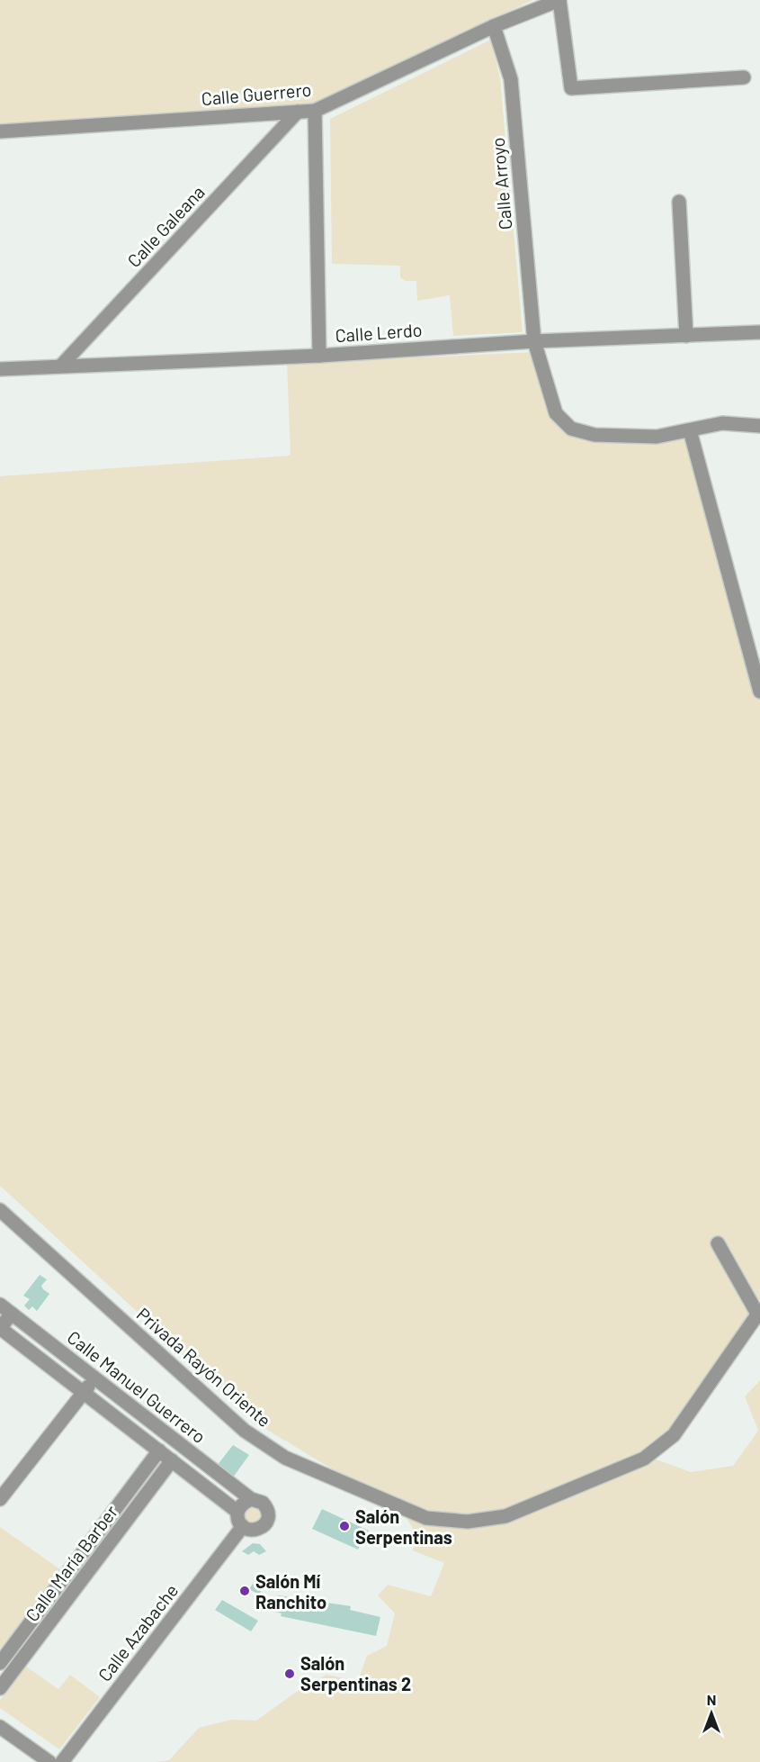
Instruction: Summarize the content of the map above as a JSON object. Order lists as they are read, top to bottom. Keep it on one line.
{"streets":{"street":["Calle Guerrero","Calle Arroyo","Calle Galeana","Calle Lerdo","Privada Rayón Oriente","Calle Manuel Guerrero","Calle María Barber","Calle Azabache"]},"crossings":[["Calle Guerrero","Calle Arroyo"],["Calle Guerrero","Calle Galeana"],["Calle Arroyo","Calle Lerdo"],["Calle Galeana","Calle Lerdo"],["Calle Manuel Guerrero","Calle María Barber"],["Calle Manuel Guerrero","Calle Azabache"]],"places":["Salón Serpentinas","Salón Mí Ranchito","Salón Serpentinas 2"],"north":"top"}
